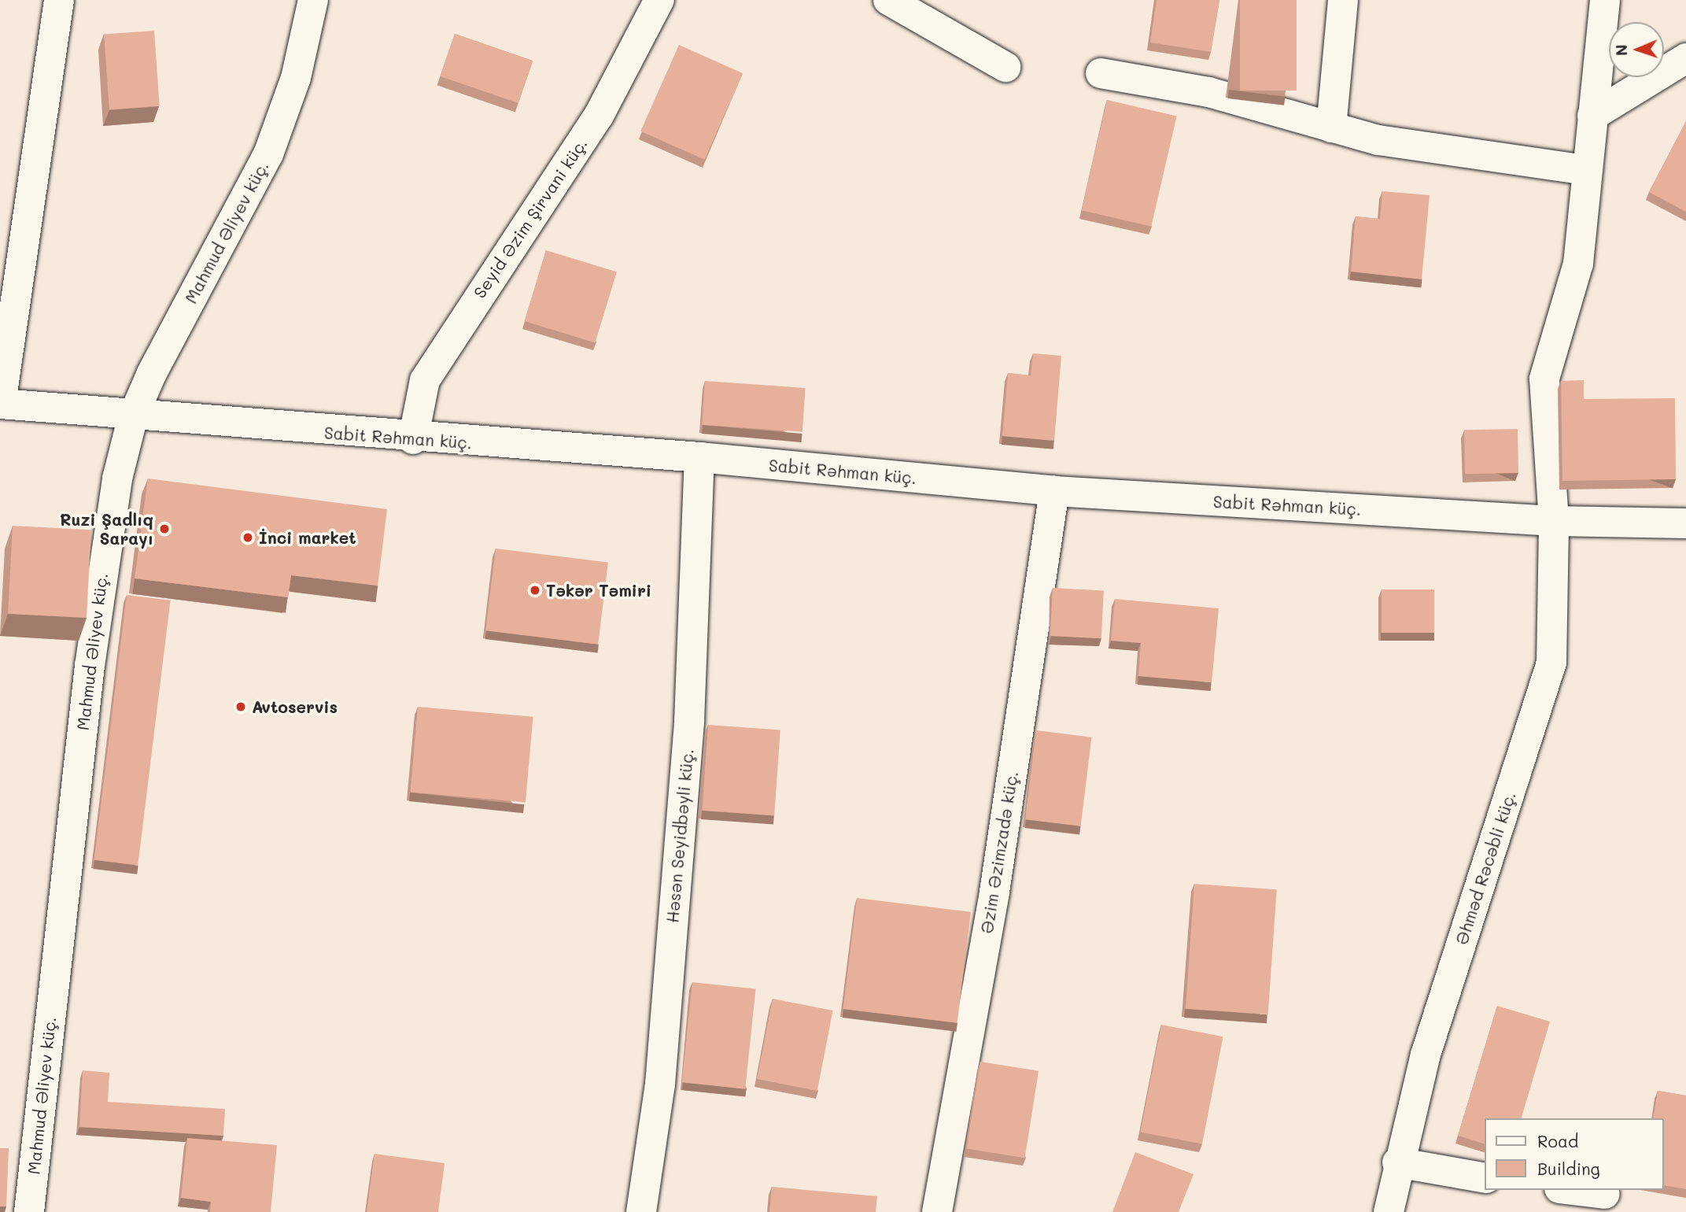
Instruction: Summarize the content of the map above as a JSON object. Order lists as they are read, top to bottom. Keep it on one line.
{"streets":{"street":["Seyid Əzim Şirvani küç.","Mahmud Əliyev küç.","Sabit Rəhman küç.","Həsən Seyidbəyli küç.","Əzim Əzimzadə küç.","Əhməd Rəcəbli küç."]},"crossings":[["Seyid Əzim Şirvani küç.","Sabit Rəhman küç."],["Mahmud Əliyev küç.","Sabit Rəhman küç."],["Sabit Rəhman küç.","Həsən Seyidbəyli küç."],["Sabit Rəhman küç.","Əzim Əzimzadə küç."],["Sabit Rəhman küç.","Əhməd Rəcəbli küç."]],"places":["Ruzi Şadlıq Sarayı","İnci market","Təkər Təmiri","Avtoservis"],"legend":["Road","Building"],"north":"left"}
